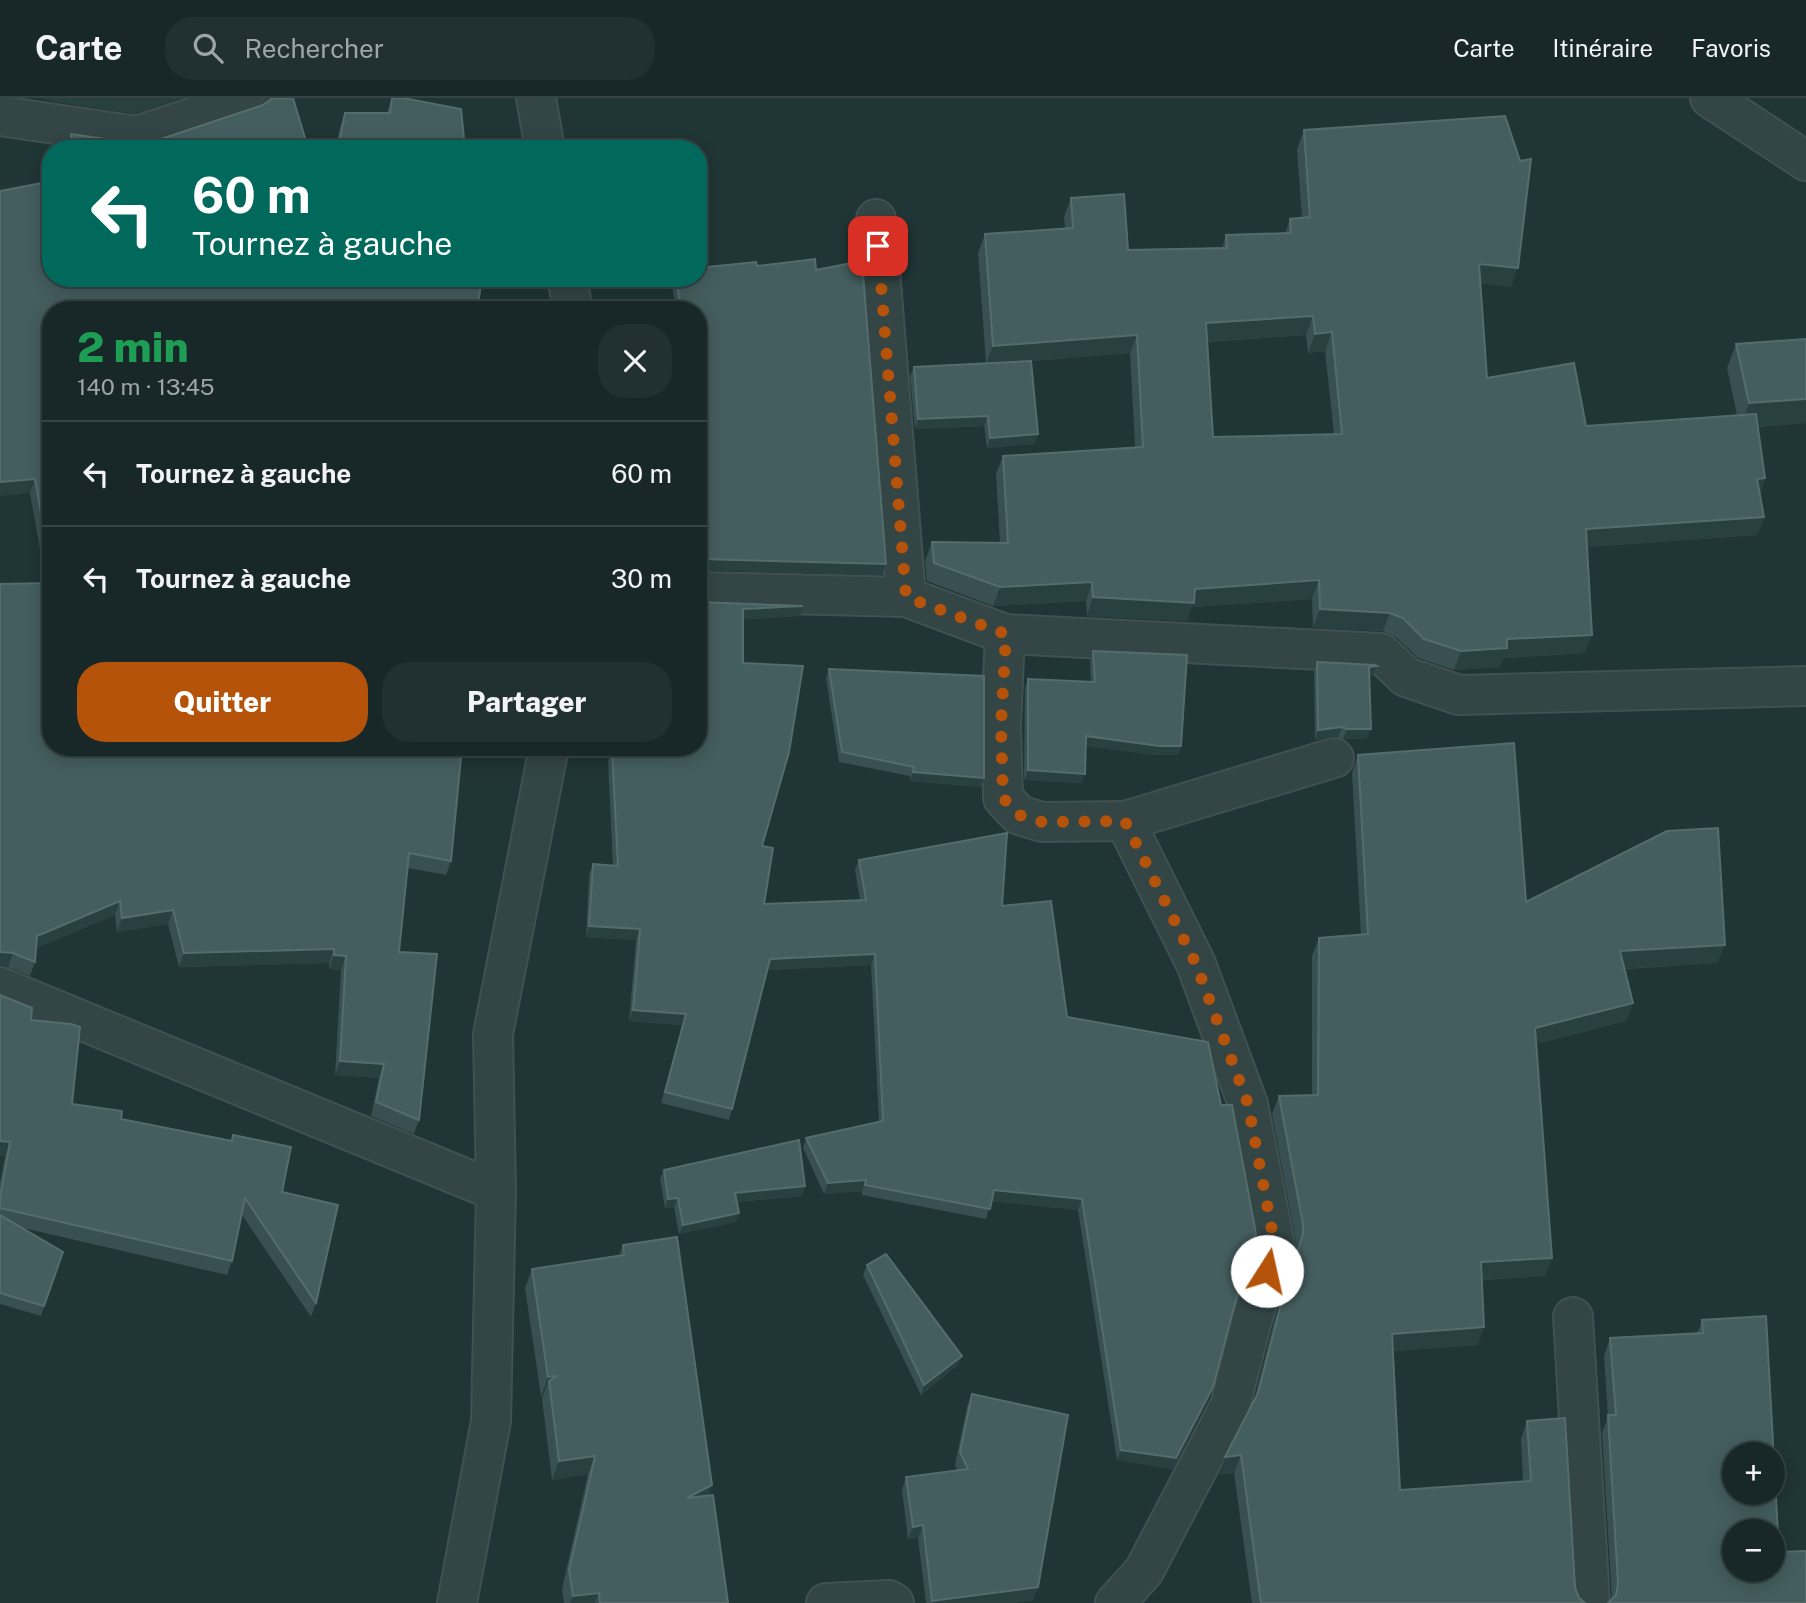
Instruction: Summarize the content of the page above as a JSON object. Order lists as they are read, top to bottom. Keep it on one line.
{"page":{"header":"Carte","search":"Rechercher","nav":["Carte","Itinéraire","Favoris"],"turn":["60 m","Tournez à gauche"],"heading":["2 min","140 m · 13:45"],"list":[{"name":"Tournez à gauche","value":"60 m"},{"name":"Tournez à gauche","value":"30 m"}],"buttons":["Quitter","Partager"],"map_buttons":["+","−"]}}
